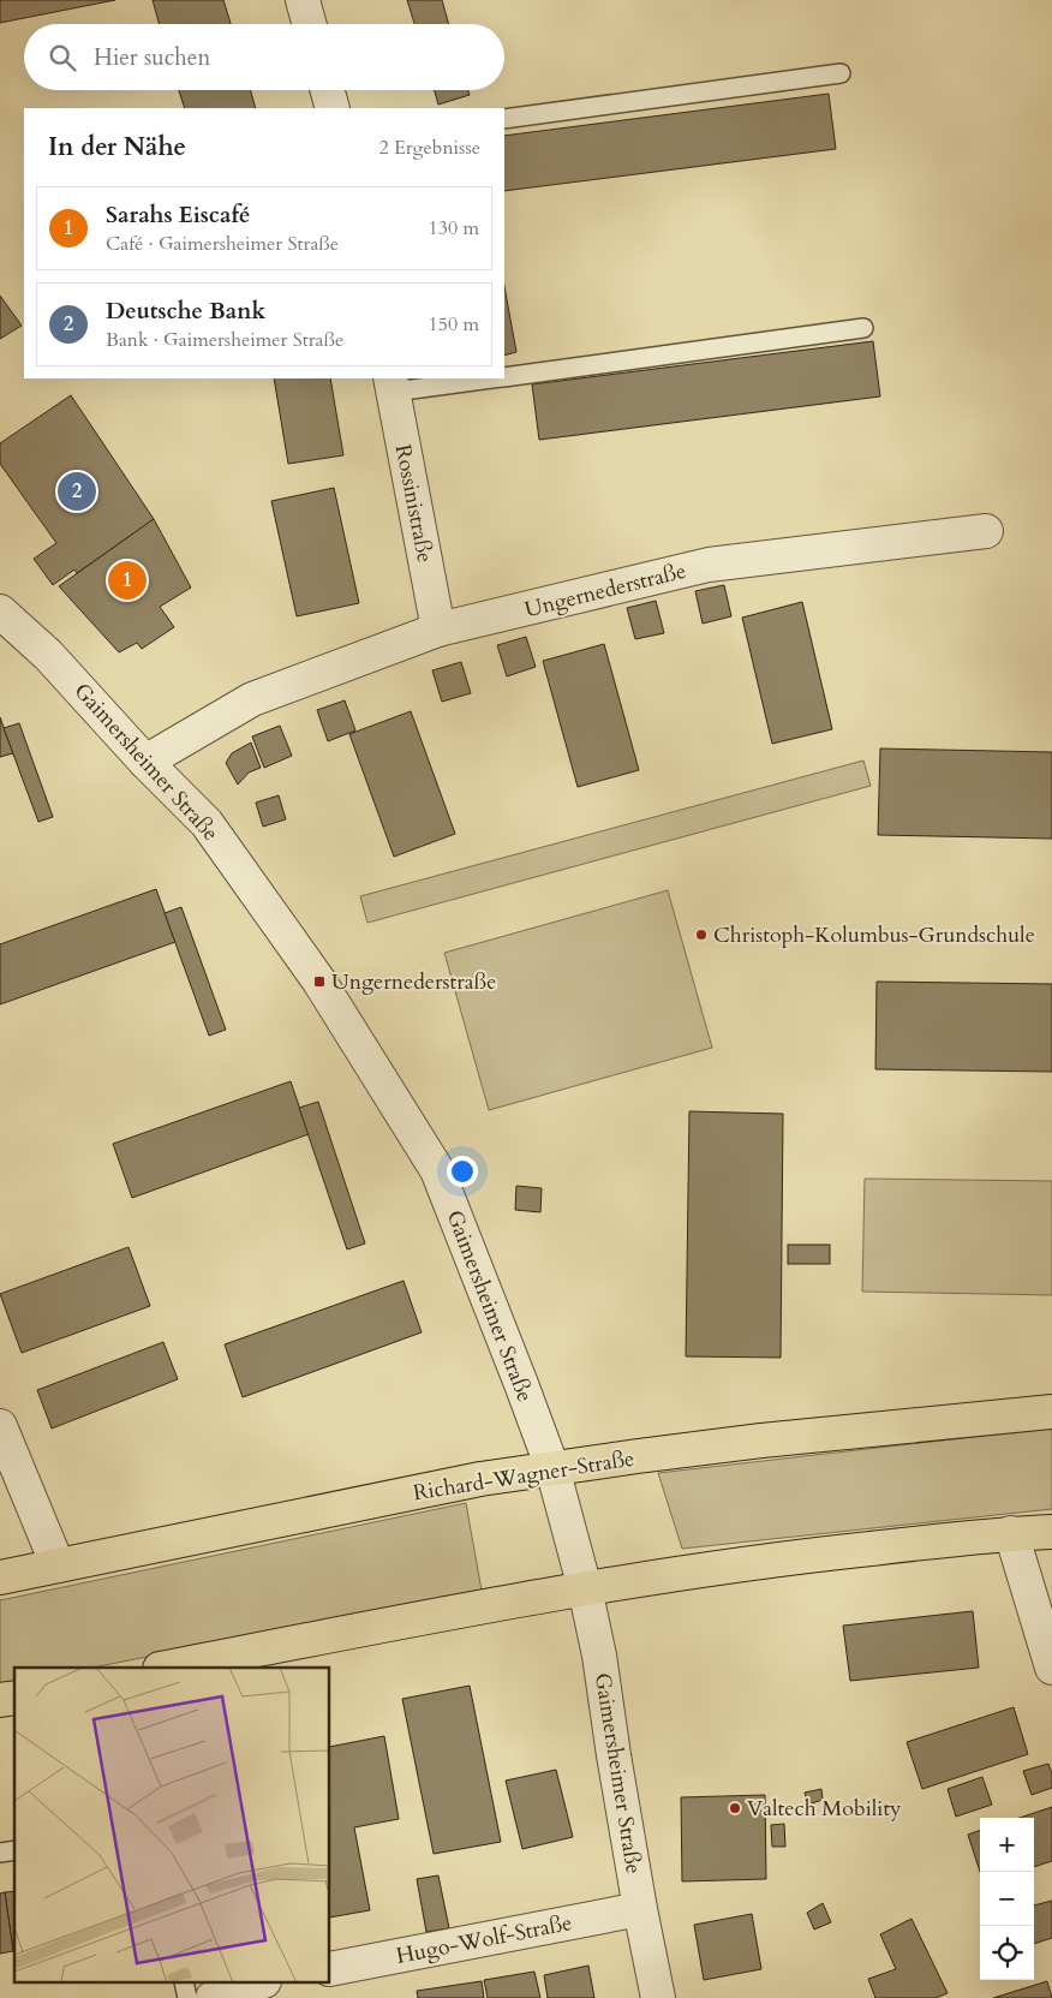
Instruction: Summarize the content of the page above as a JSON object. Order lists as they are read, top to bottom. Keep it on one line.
{"streets":{"main road":["Richard-Wagner-Straße"],"street":["Rossinistraße","Ungernederstraße","Gaimersheimer Straße","Hugo-Wolf-Straße"]},"crossings":[["Rossinistraße","Ungernederstraße"],["Ungernederstraße","Gaimersheimer Straße"],["Gaimersheimer Straße","Richard-Wagner-Straße"],["Gaimersheimer Straße","Hugo-Wolf-Straße"]],"places":{"other":["Christoph-Kolumbus-Grundschule","Valtech Mobility"],"transit":["Ungernederstraße"]},"page":{"search":"Hier suchen","heading":["In der Nähe","2 Ergebnisse"],"list":[{"mark":"1","name":"Sarahs Eiscafé","note":"Café · Gaimersheimer Straße","value":"130 m"},{"mark":"2","name":"Deutsche Bank","note":"Bank · Gaimersheimer Straße","value":"150 m"}],"pins":["2","1"],"map_buttons":["+","−"]}}
